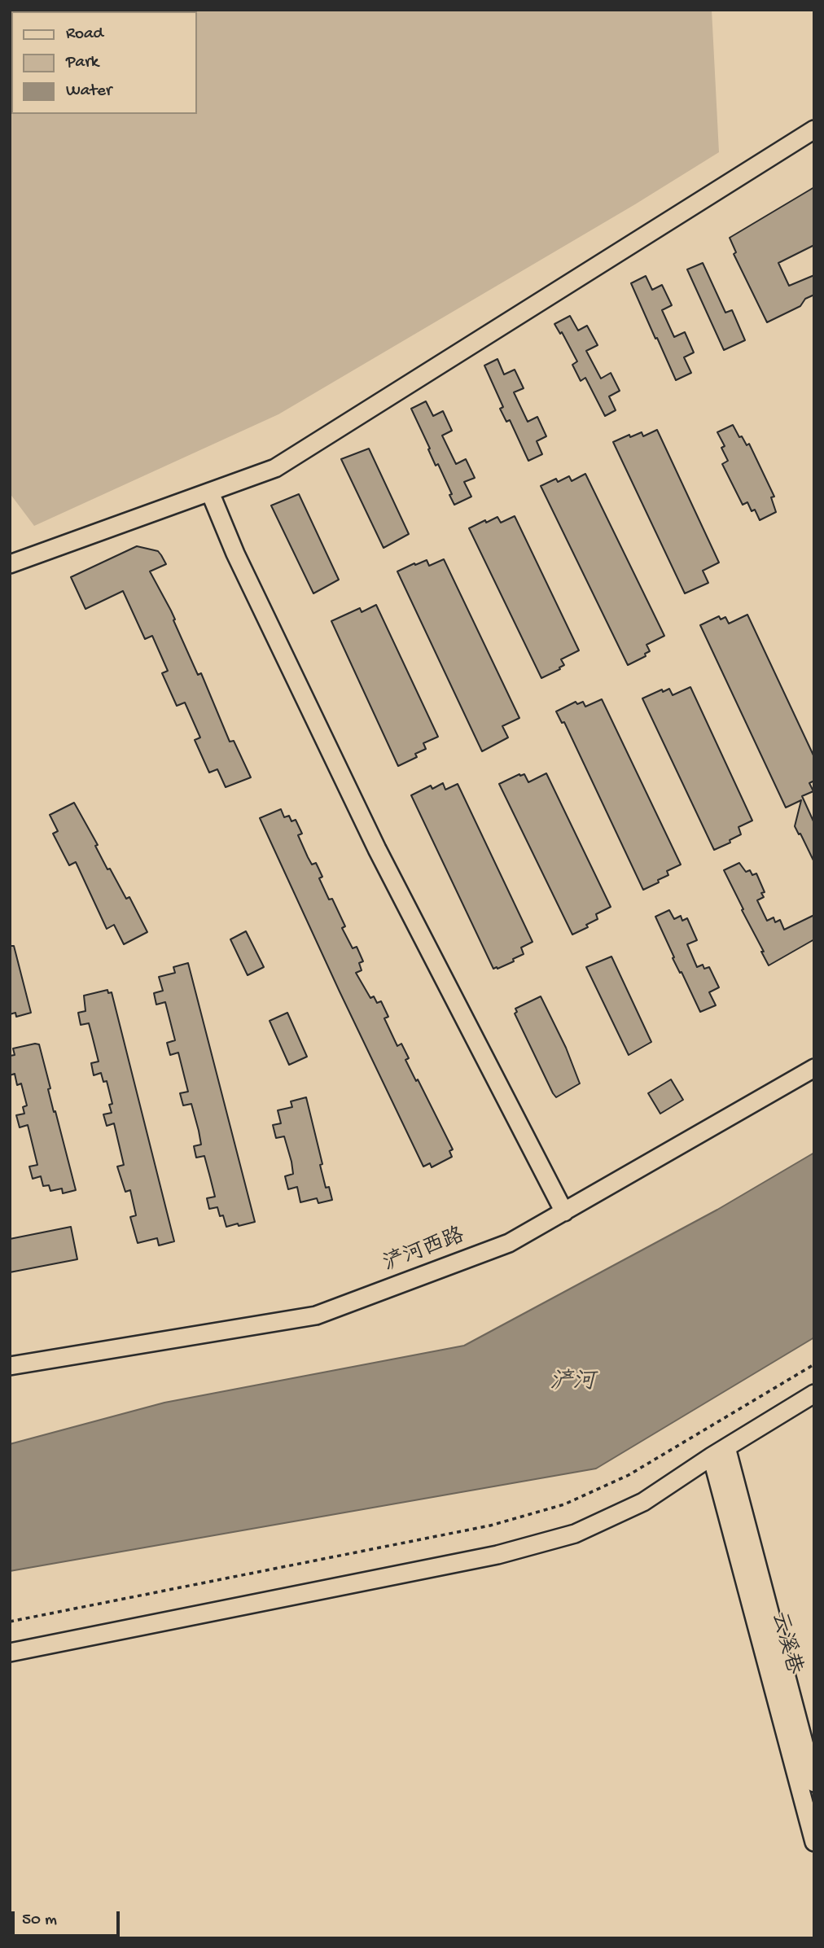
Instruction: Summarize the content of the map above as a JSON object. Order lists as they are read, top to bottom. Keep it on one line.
{"streets":{"street":["浐河西路","云溪巷"]},"water":["浐河"],"legend":["Road","Park","Water"],"scale_bar":"50 m"}
